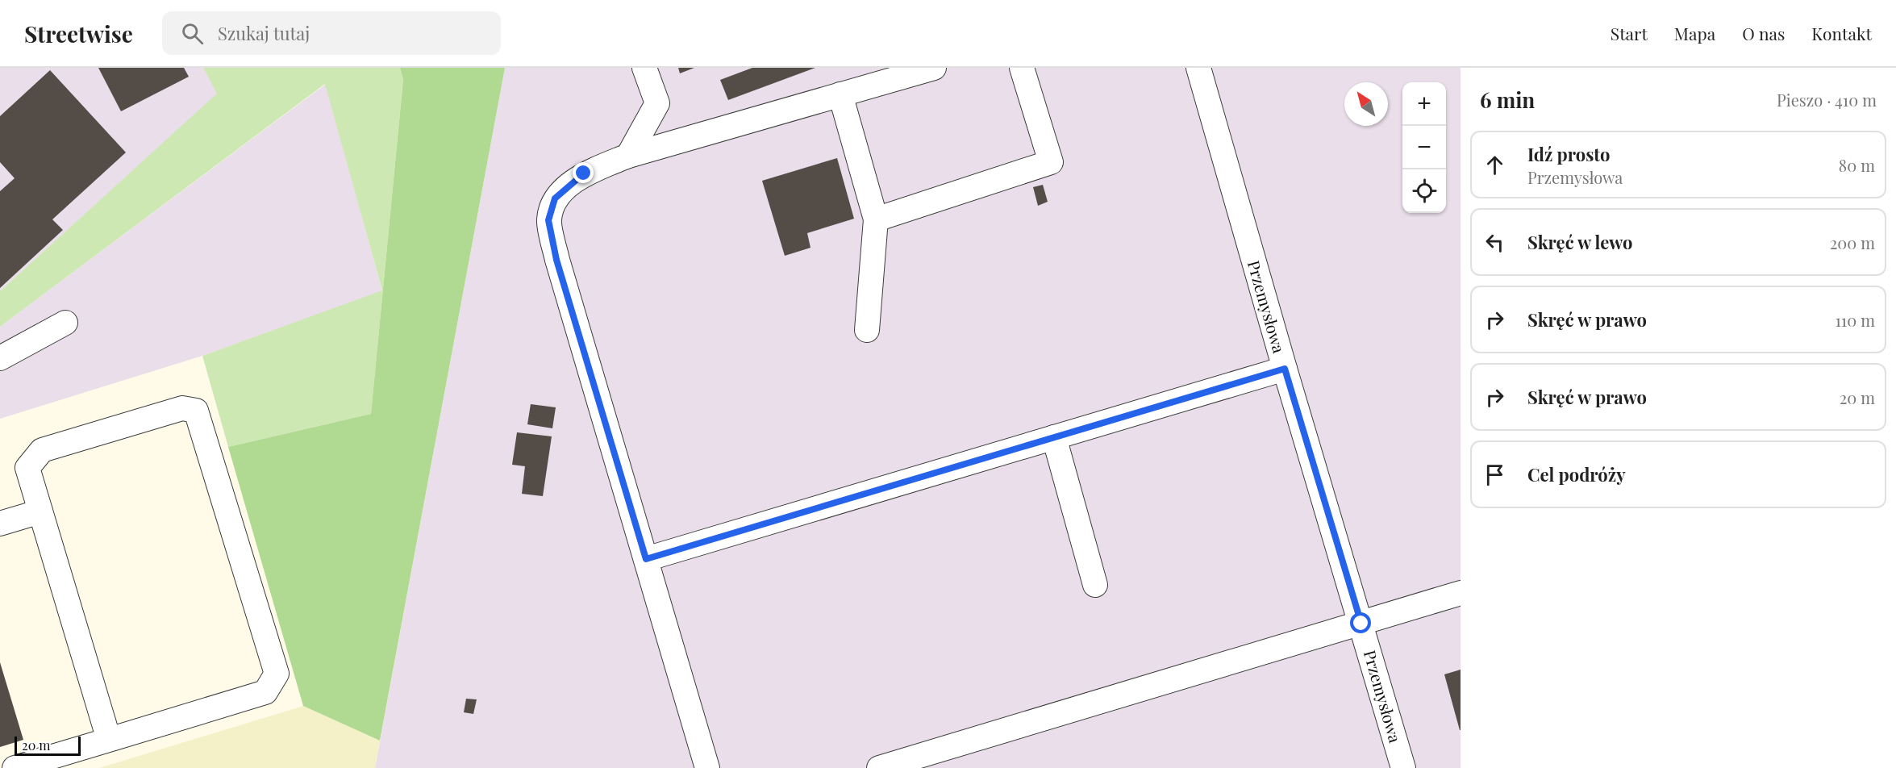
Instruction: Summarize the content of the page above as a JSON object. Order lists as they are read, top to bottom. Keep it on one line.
{"streets":{"street":["Przemysłowa"]},"scale_bar":"20 m","north":"top left","page":{"header":"Streetwise","search":"Szukaj tutaj","nav":["Start","Mapa","O nas","Kontakt"],"heading":["6 min","Pieszo · 410 m"],"map_buttons":["+","−"],"list":[["Idź prosto","Przemysłowa","80 m"],["Skręć w lewo","200 m"],["Skręć w prawo","110 m"],["Skręć w prawo","20 m"],"Cel podróży"],"scale":"20 m"}}
